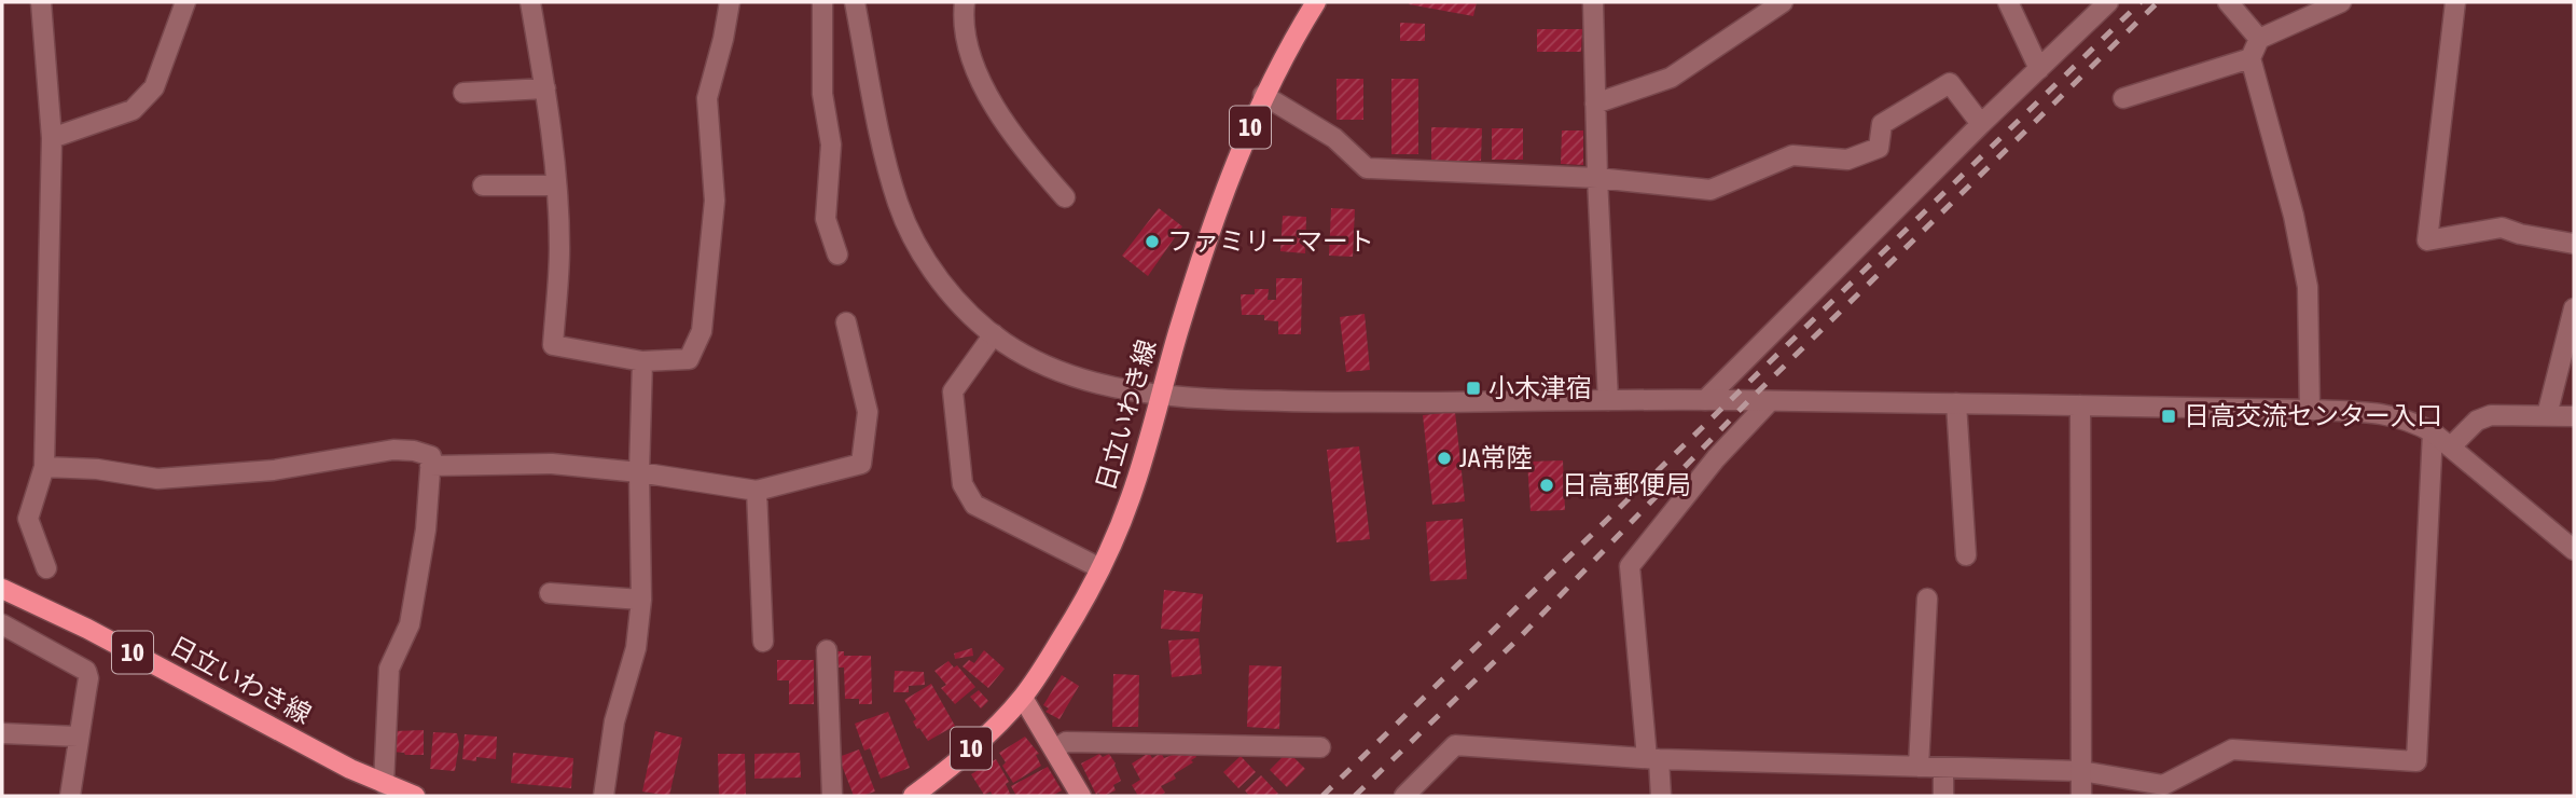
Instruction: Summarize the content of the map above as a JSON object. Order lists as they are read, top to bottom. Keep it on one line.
{"streets":{"main road":["10","日立いわき線"]},"places":{"other":["ファミリーマート","JA常陸","日高郵便局"],"transit":["小木津宿","日高交流センター入口"]}}
